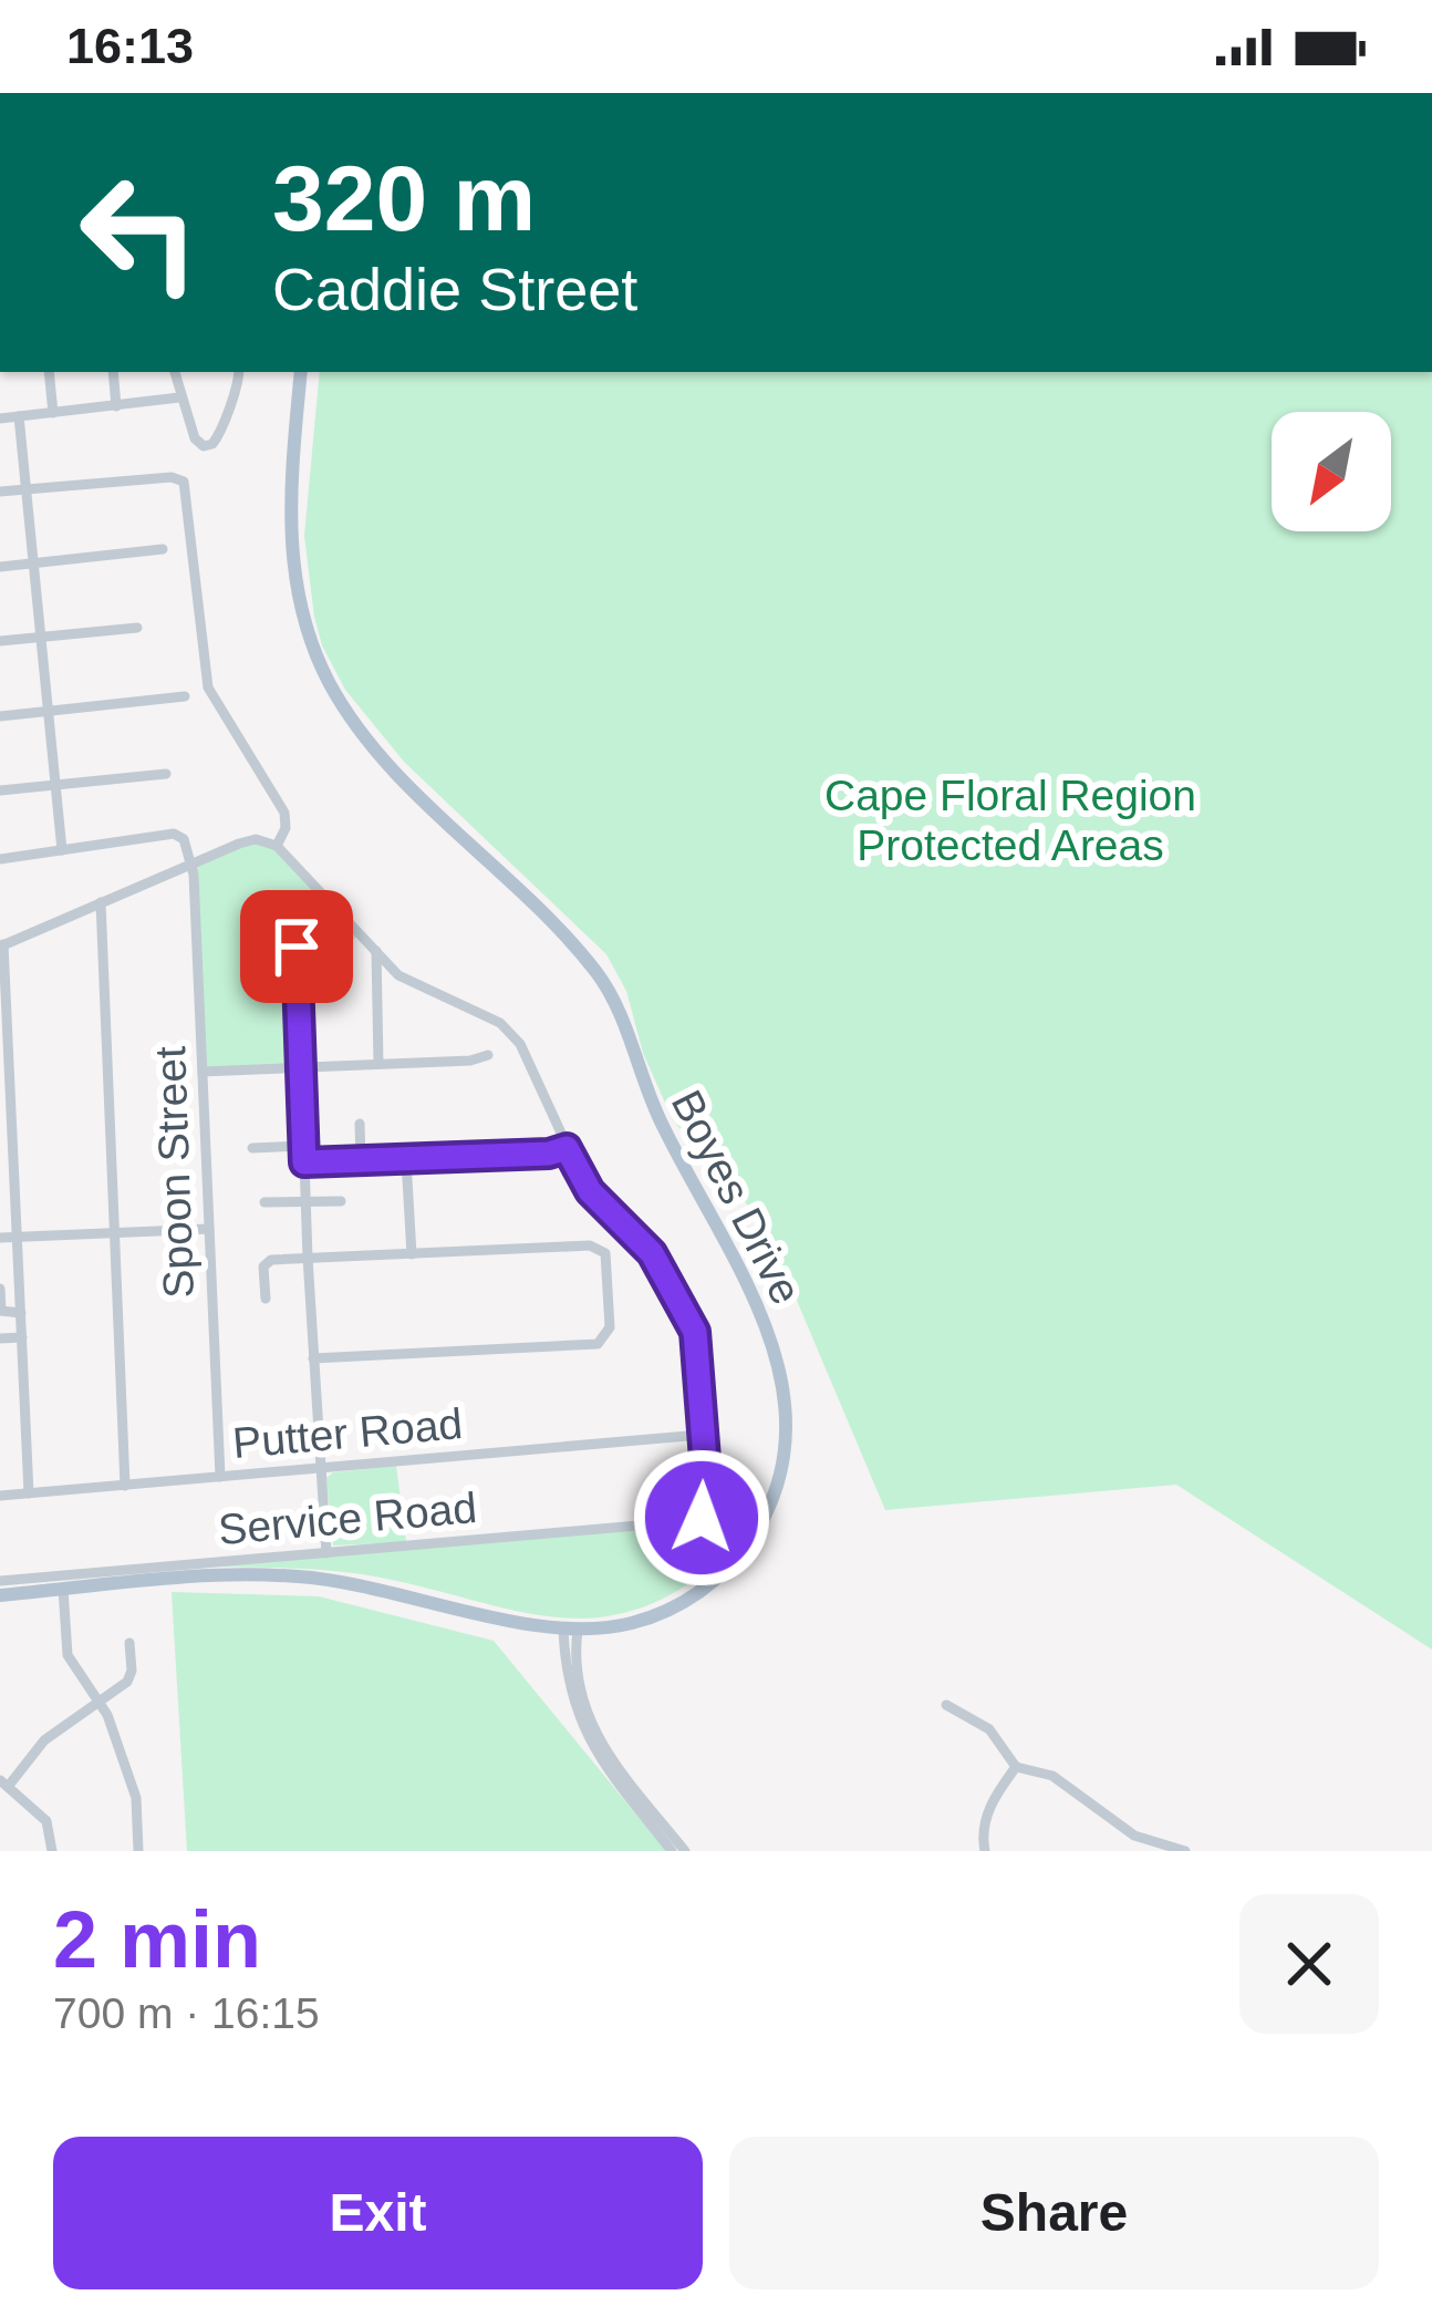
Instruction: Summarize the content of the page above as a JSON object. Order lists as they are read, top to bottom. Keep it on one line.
{"streets":{"main road":["Boyes Drive"],"street":["Spoon Street","Putter Road","Service Road"]},"crossings":[["Spoon Street","Putter Road"],["Putter Road","Service Road"]],"parks":["Cape Floral Region Protected Areas"],"north":"bottom left","page":{"status":"16:13","turn":["320 m","Caddie Street"],"heading":["2 min","700 m · 16:15"],"buttons":["Exit","Share"]}}
